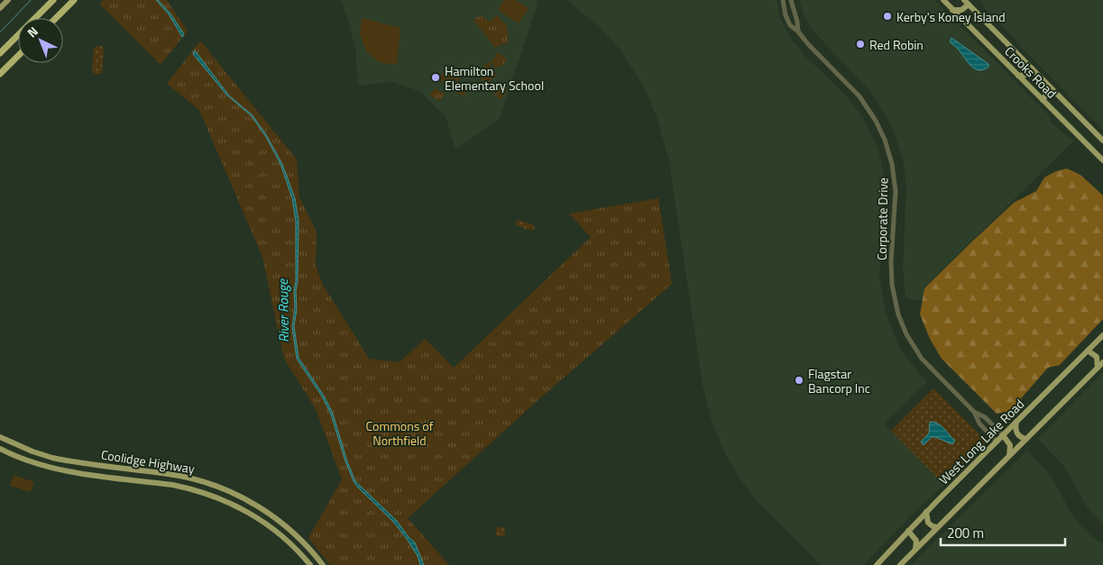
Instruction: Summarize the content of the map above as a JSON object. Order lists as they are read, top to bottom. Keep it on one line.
{"streets":{"main road":["Crooks Road","West Long Lake Road","Coolidge Highway"],"street":["Corporate Drive"]},"crossings":[["Corporate Drive","West Long Lake Road"]],"water":["River Rouge"],"parks":["Commons of Northfield"],"places":["Kerby's Koney Island","Red Robin","Hamilton Elementary School","Flagstar Bancorp Inc"],"scale_bar":"200 m","north":"top left"}
